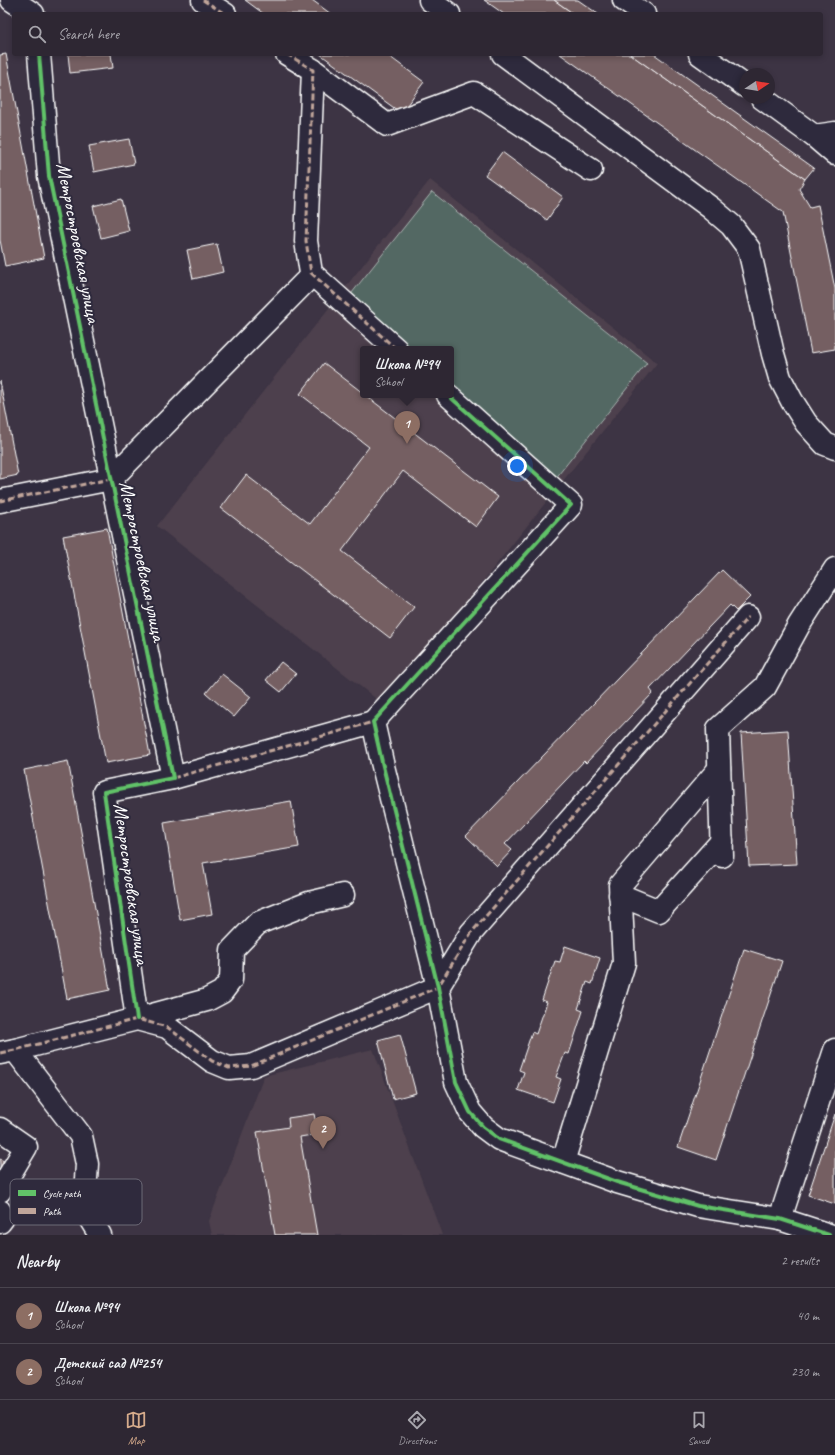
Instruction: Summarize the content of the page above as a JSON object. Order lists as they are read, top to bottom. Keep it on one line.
{"streets":{"street":["Метростроевская улица"]},"legend":["Cycle path","Path"],"north":"right","page":{"search":"Search here","popup":["Школа №94","School"],"pins":["1","2"],"heading":["Nearby","2 results"],"list":[{"mark":"1","name":"Школа №94","note":"School","value":"40 m"},{"mark":"2","name":"Детский сад №254","note":"School","value":"230 m"}],"nav":["Map","Directions","Saved"]}}
